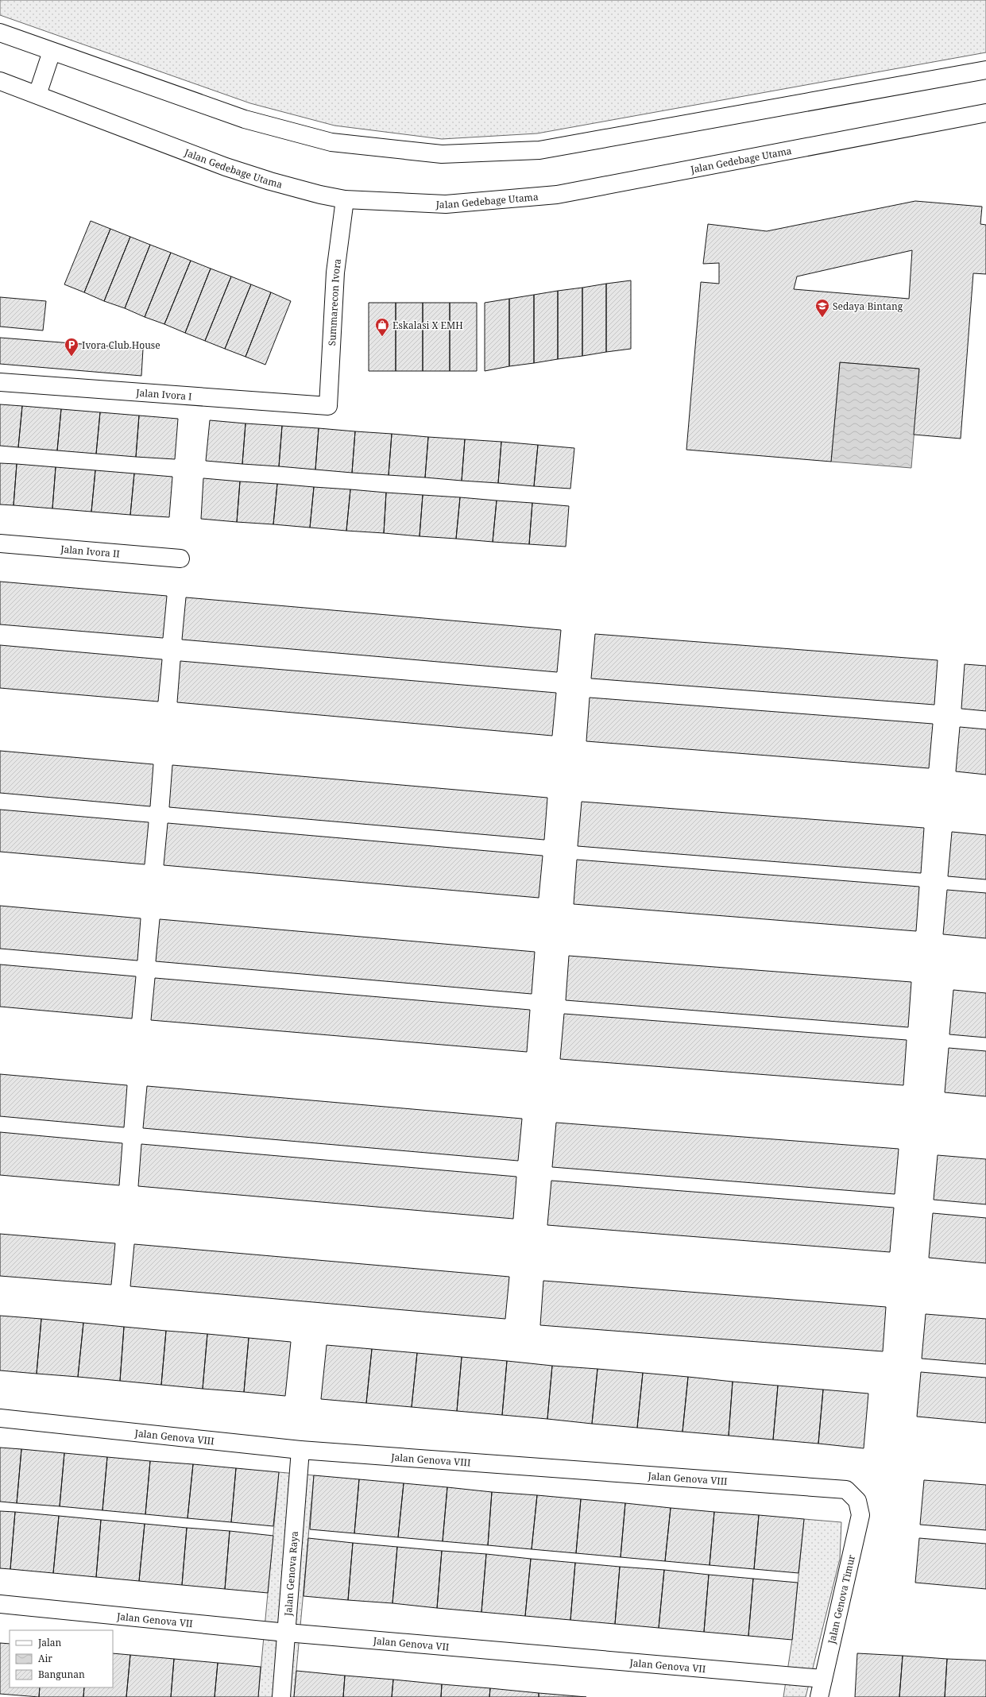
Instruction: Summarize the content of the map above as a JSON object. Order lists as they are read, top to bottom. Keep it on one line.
{"streets":{"street":["Jalan Gedebage Utama","Summarecon Ivora","Jalan Ivora I","Jalan Ivora II","Jalan Genova VIII","Jalan Genova Raya","Jalan Genova Timur","Jalan Genova VII"]},"crossings":[["Jalan Gedebage Utama","Summarecon Ivora"],["Summarecon Ivora","Jalan Ivora I"],["Jalan Genova VIII","Jalan Genova Raya"],["Jalan Genova VIII","Jalan Genova Timur"],["Jalan Genova Raya","Jalan Genova VII"],["Jalan Genova Timur","Jalan Genova VII"]],"places":{"school or university":["Sedaya Bintang"],"shop":["Eskalasi X EMH"],"parking":["Ivora Club House"]},"legend":["Jalan","Air","Bangunan"]}
